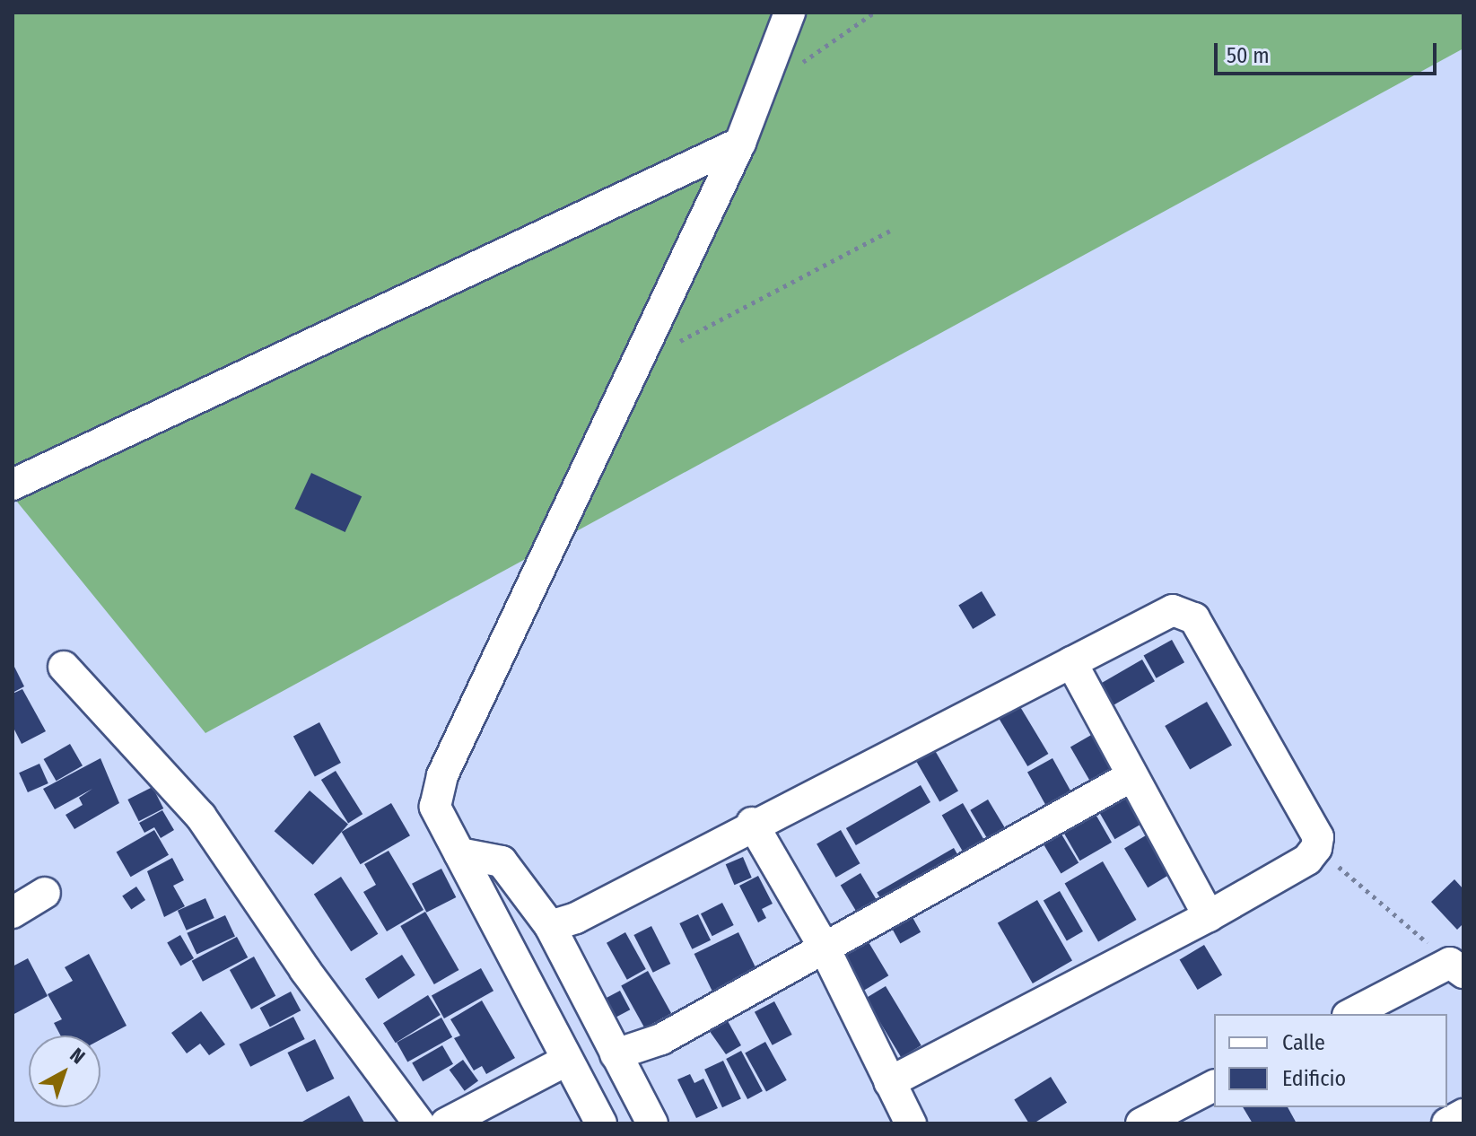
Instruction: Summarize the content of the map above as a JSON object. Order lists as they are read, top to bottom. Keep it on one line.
{"legend":["Calle","Edificio"],"scale_bar":"50 m","north":"top right"}
